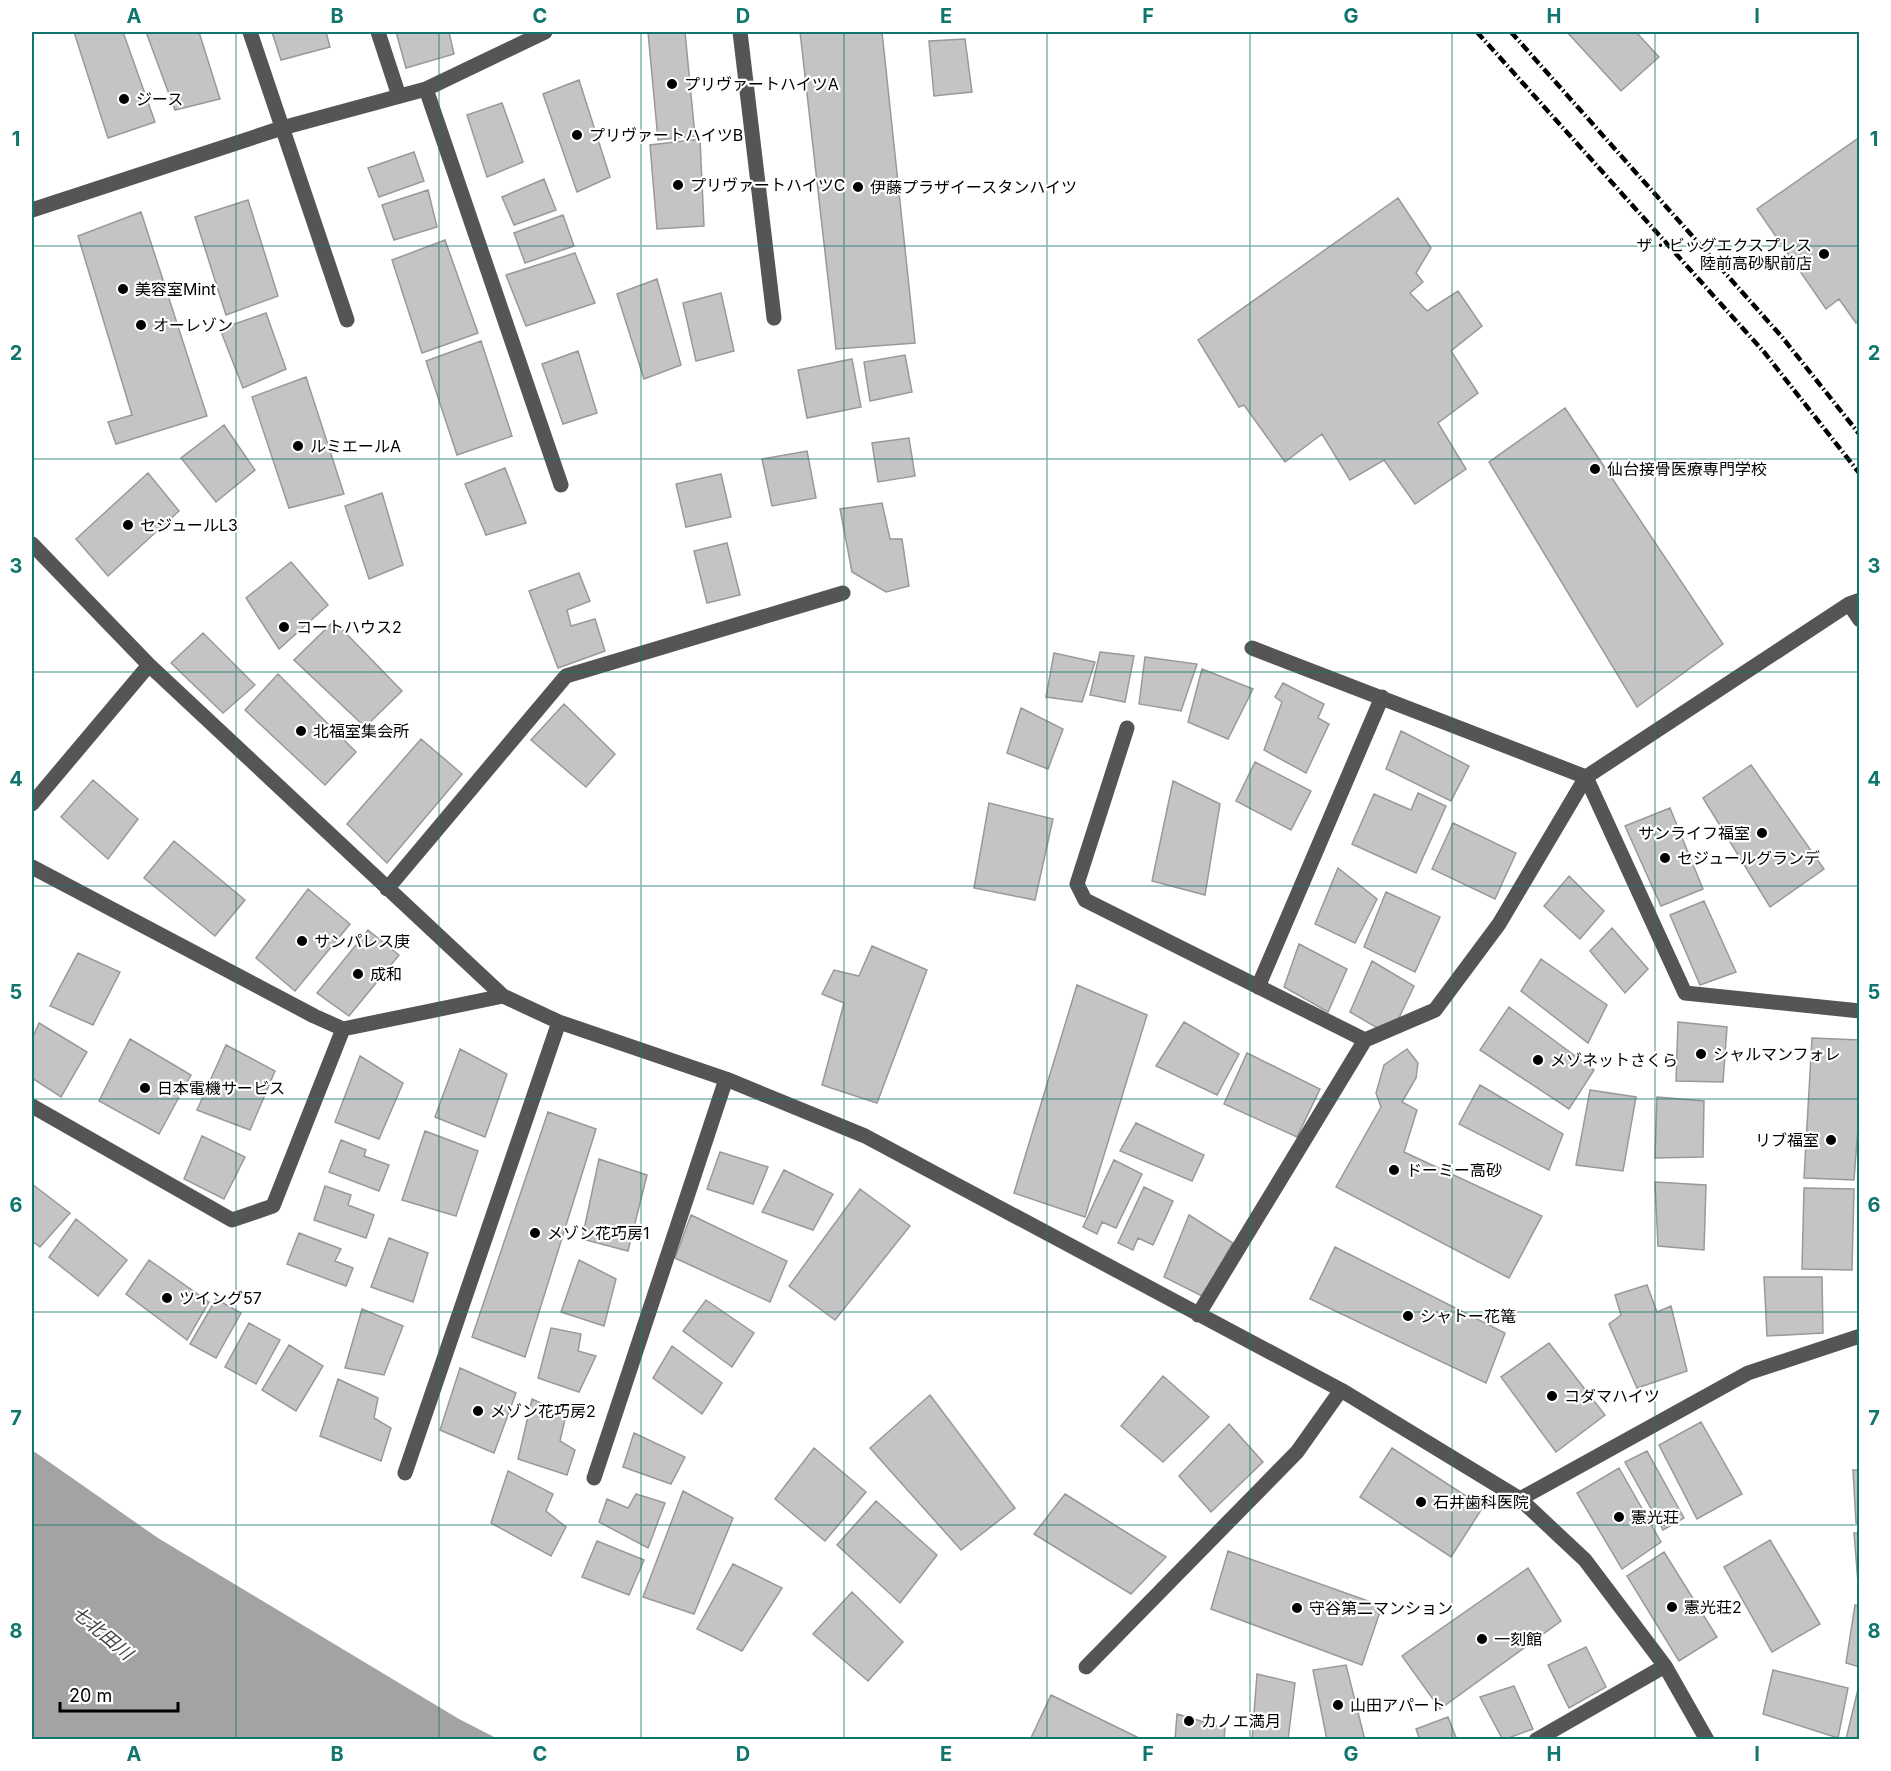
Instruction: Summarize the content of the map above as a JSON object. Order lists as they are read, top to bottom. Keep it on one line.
{"water":["七北田川"],"places":["プリヴァートハイツA","ジース","プリヴァートハイツB","プリヴァートハイツC","伊藤プラザイースタンハイツ","ザ・ビッグエクスプレス 陸前高砂駅前店","美容室Mint","オーレゾン","ルミエールA","仙台接骨医療専門学校","セジュールL3","コートハウス2","北福室集会所","サンライフ福室","セジュールグランデ","サンパレス庚","成和","シャルマンフォレ","メゾネットさくら","日本電機サービス","リブ福室","ドーミー高砂","メゾン花巧房1","ツイング57","シャトー花篭","コダマハイツ","メゾン花巧房2","石井歯科医院","憲光荘","憲光荘2","守谷第二マンション","一刻館","山田アパート","カノエ満月"],"scale_bar":"20 m","grid":{"columns":["A","B","C","D","E","F","G","H","I"],"rows":["1","2","3","4","5","6","7","8"]}}
